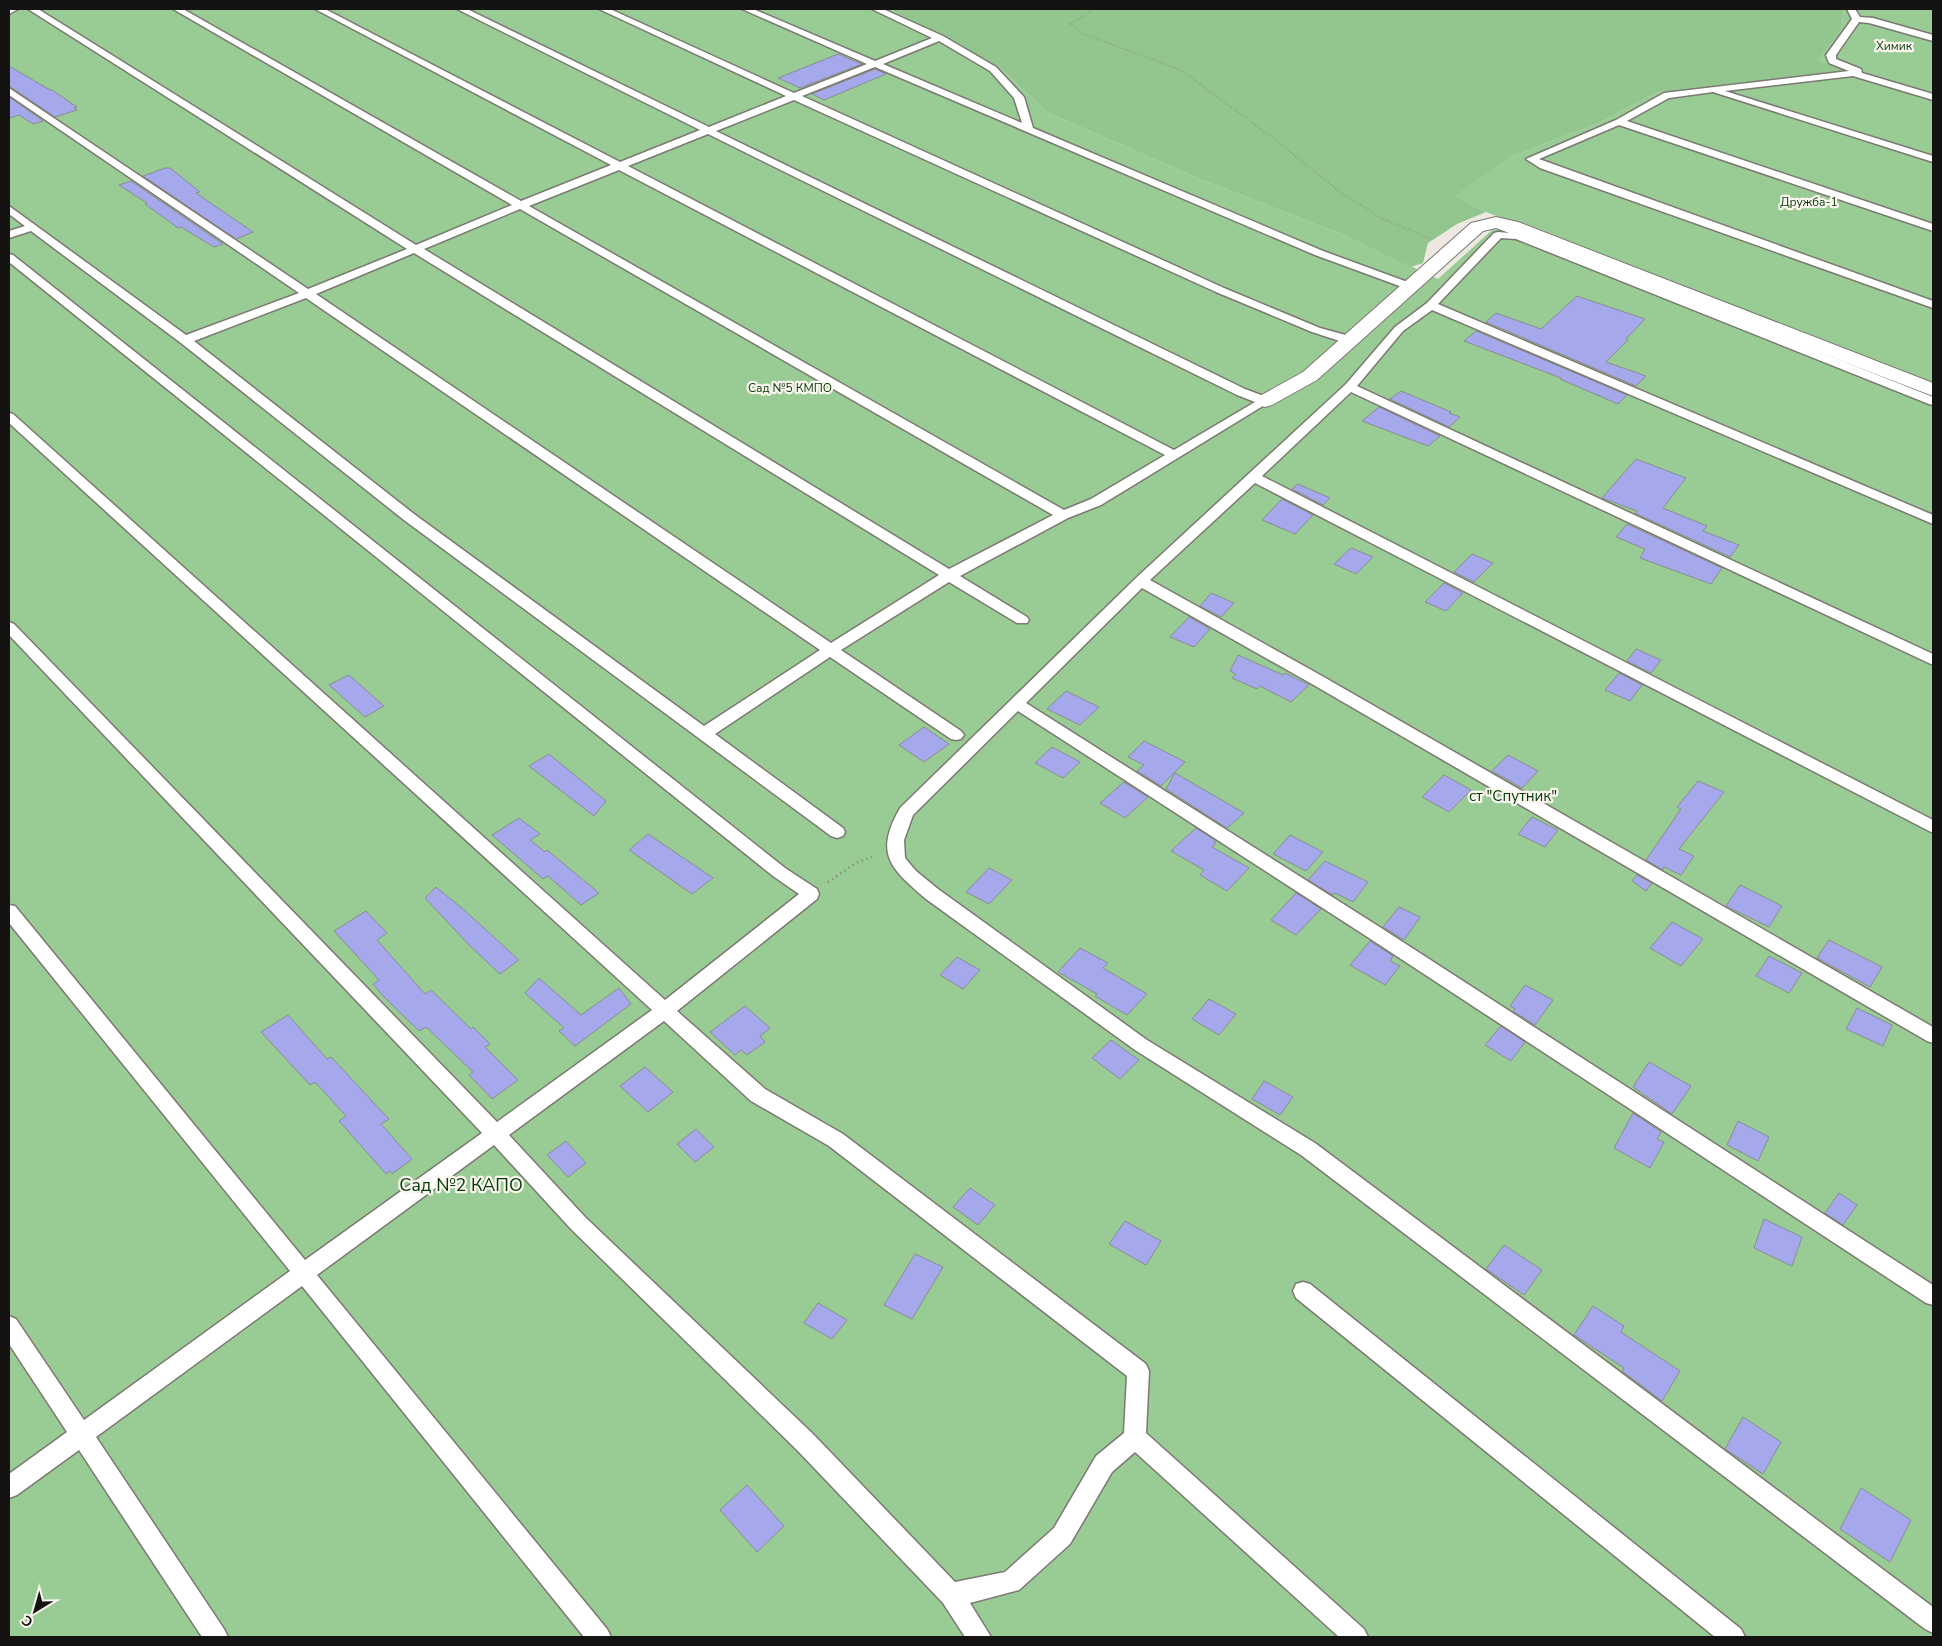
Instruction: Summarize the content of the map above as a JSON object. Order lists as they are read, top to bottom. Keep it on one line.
{"parks":["Химик","Дружба-1","Сад №5 КМПО","ст \"Спутник\"","Сад №2 КАПО"],"north":"bottom left"}
